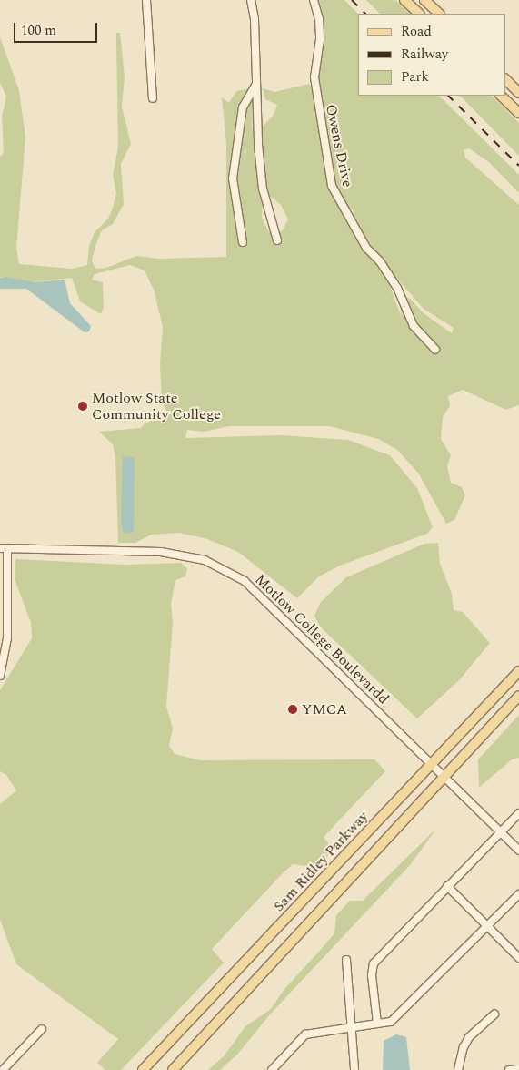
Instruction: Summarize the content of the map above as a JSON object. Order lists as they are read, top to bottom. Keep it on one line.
{"streets":{"main road":["Sam Ridley Parkway"],"street":["Owens Drive","Motlow College Boulevardd"]},"crossings":[["Motlow College Boulevardd","Sam Ridley Parkway"]],"places":["Motlow State Community College","YMCA"],"legend":["Road","Railway","Park"],"scale_bar":"100 m"}
